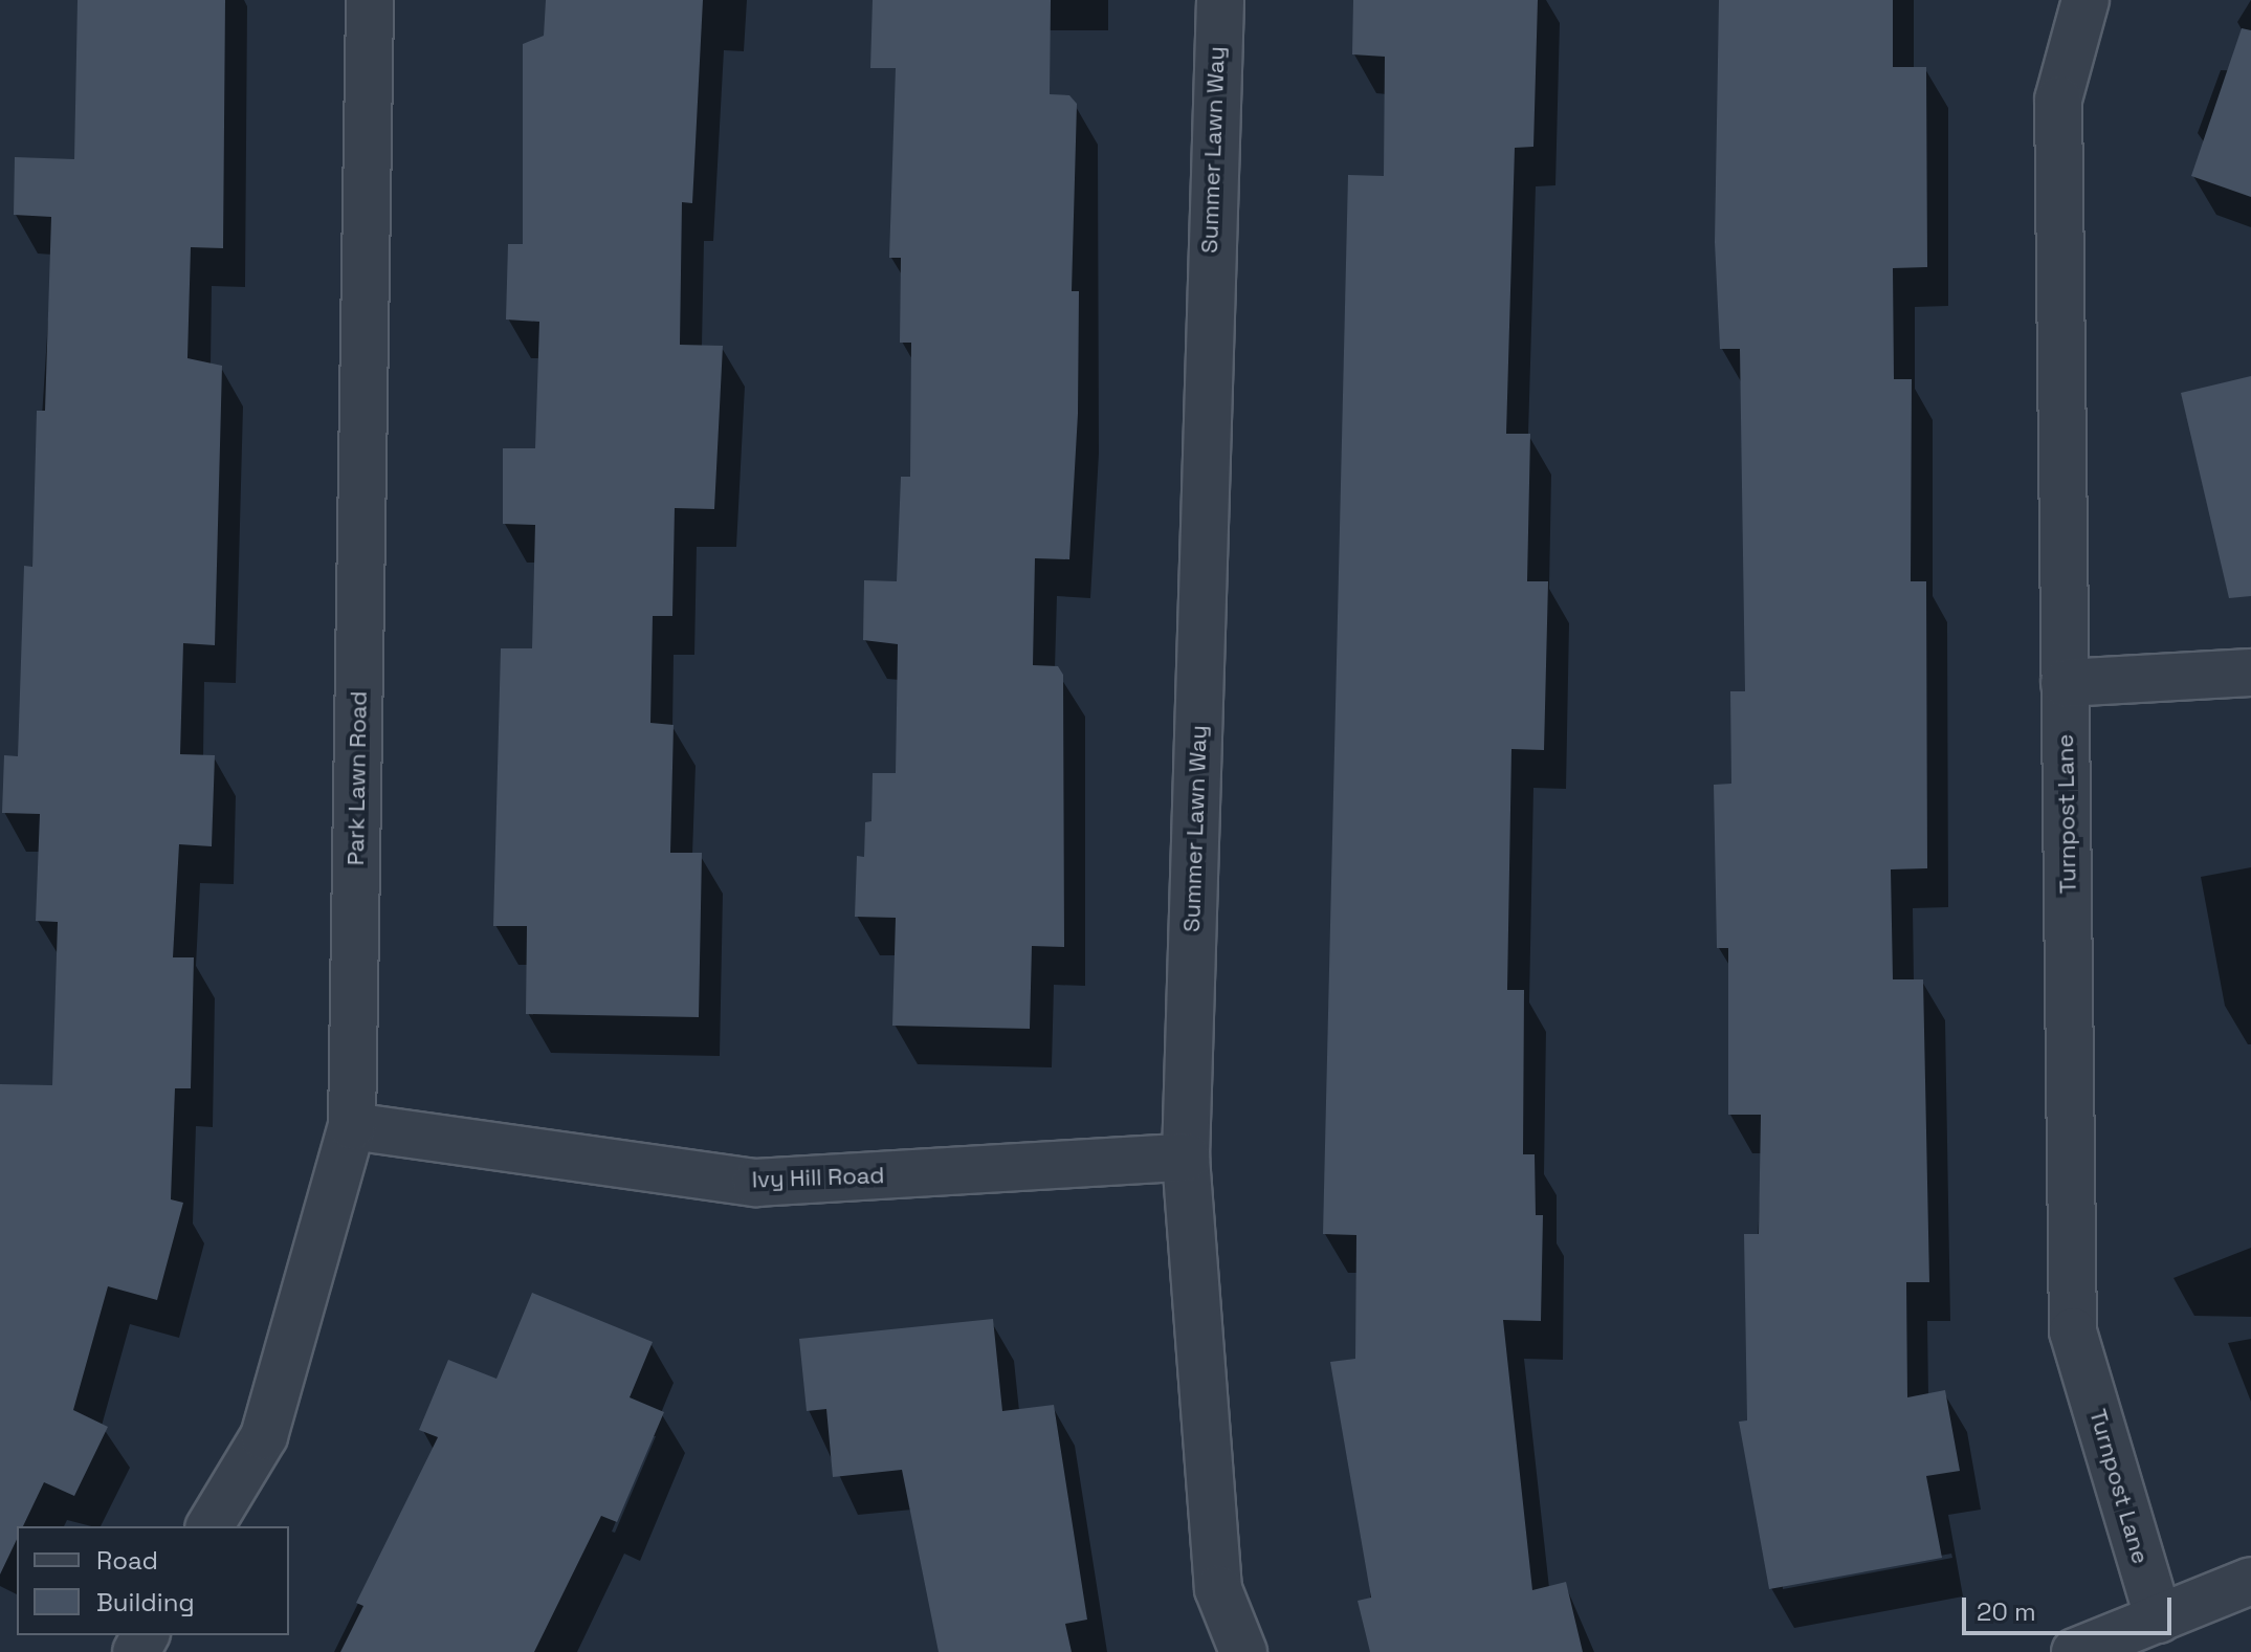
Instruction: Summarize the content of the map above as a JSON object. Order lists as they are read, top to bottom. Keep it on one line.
{"streets":{"street":["Summer Lawn Way","Park Lawn Road","Turnpost Lane","Ivy Hill Road"]},"crossings":[["Summer Lawn Way","Ivy Hill Road"],["Park Lawn Road","Ivy Hill Road"]],"legend":["Road","Building"],"scale_bar":"20 m"}
